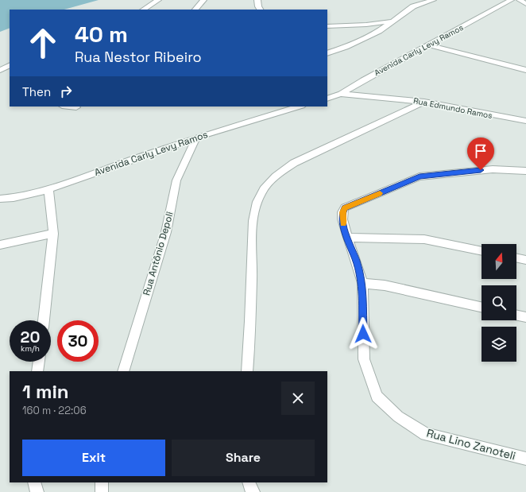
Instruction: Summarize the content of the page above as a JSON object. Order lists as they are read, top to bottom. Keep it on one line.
{"streets":{"street":["Avenida Carly Levy Ramos","Rua Edmundo Ramos","Rua Antônio Depoli","Rua Lino Zanoteli"]},"crossings":[["Avenida Carly Levy Ramos","Rua Edmundo Ramos"],["Avenida Carly Levy Ramos","Rua Antônio Depoli"]],"north":"top","page":{"turn":["40 m","Rua Nestor Ribeiro"],"then":"Then","speed":"20 km/h","limit":"30","heading":["1 min","160 m · 22:06"],"buttons":["Exit","Share"]}}
